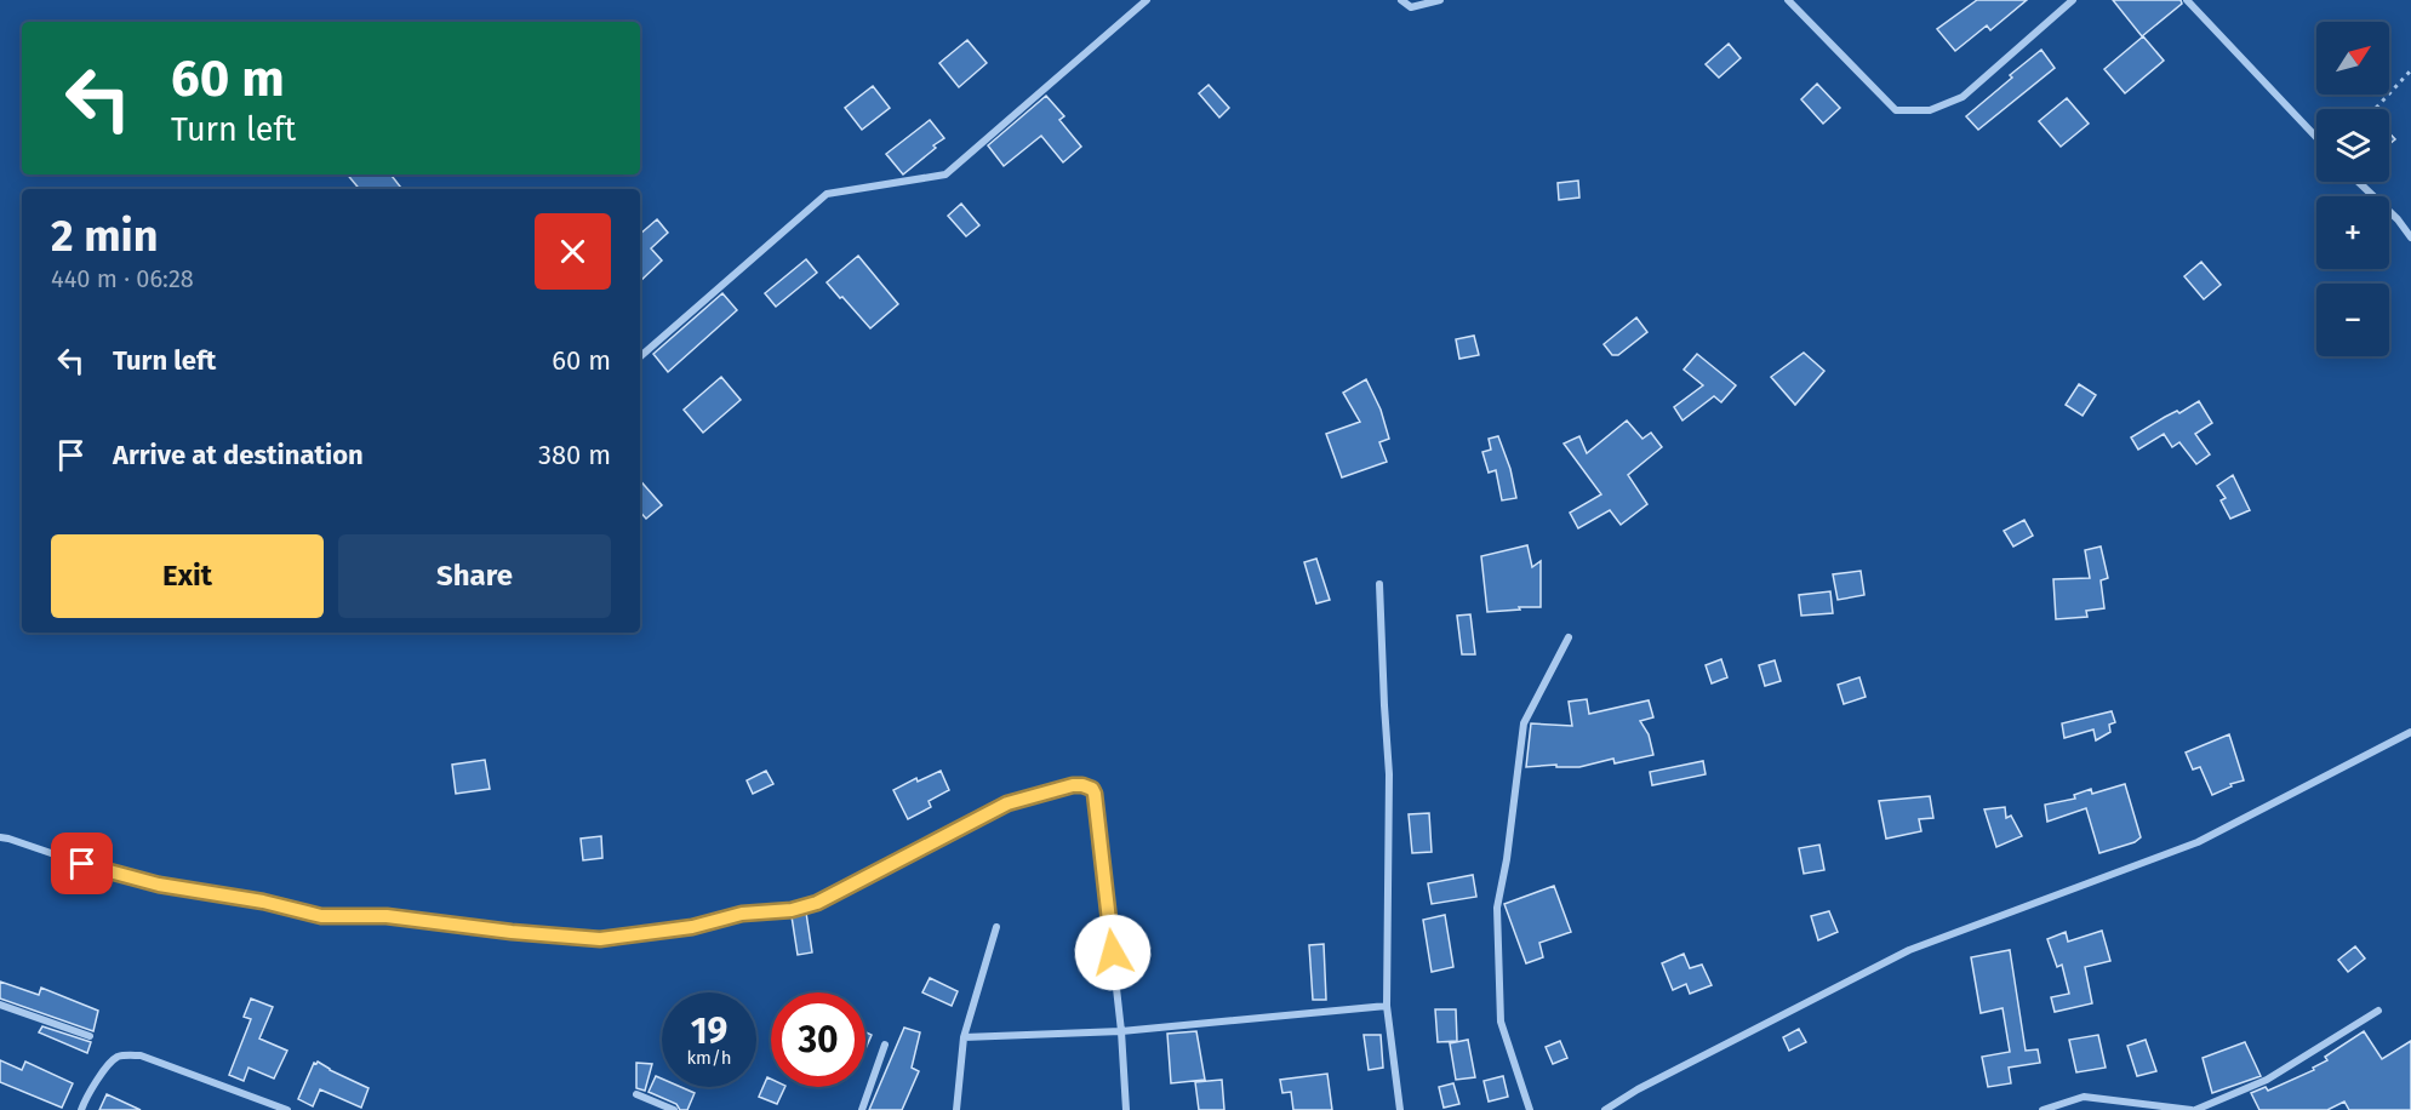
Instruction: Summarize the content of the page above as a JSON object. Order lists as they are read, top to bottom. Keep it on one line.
{"north":"top right","page":{"map_buttons":["+","−"],"turn":["60 m","Turn left"],"heading":["2 min","440 m · 06:28"],"list":[{"name":"Turn left","value":"60 m"},{"name":"Arrive at destination","value":"380 m"}],"buttons":["Exit","Share"],"speed":"19 km/h","limit":"30"}}
